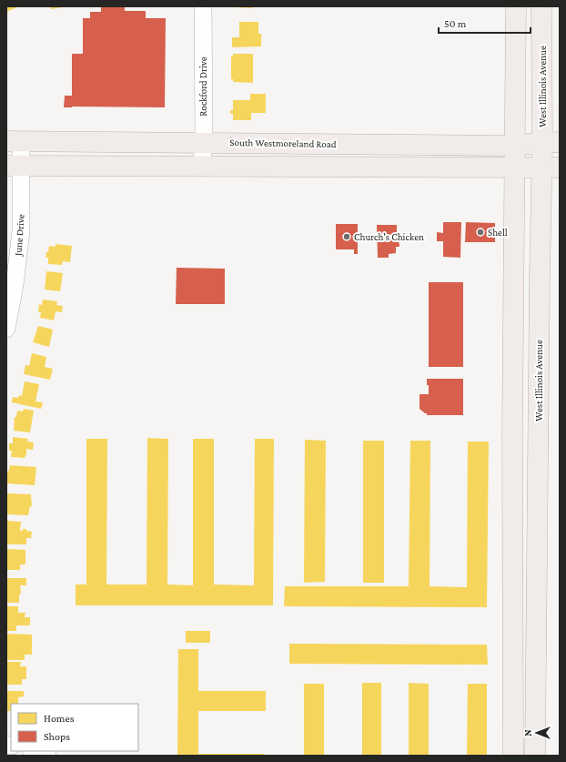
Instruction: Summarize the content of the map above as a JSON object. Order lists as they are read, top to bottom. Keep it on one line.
{"streets":{"main road":["West Illinois Avenue","South Westmoreland Road"],"street":["Rockford Drive","June Drive"]},"crossings":[["Rockford Drive","South Westmoreland Road"],["West Illinois Avenue","South Westmoreland Road"],["South Westmoreland Road","June Drive"]],"places":["Shell","Church's Chicken"],"legend":["Homes","Shops"],"scale_bar":"50 m","north":"left"}
